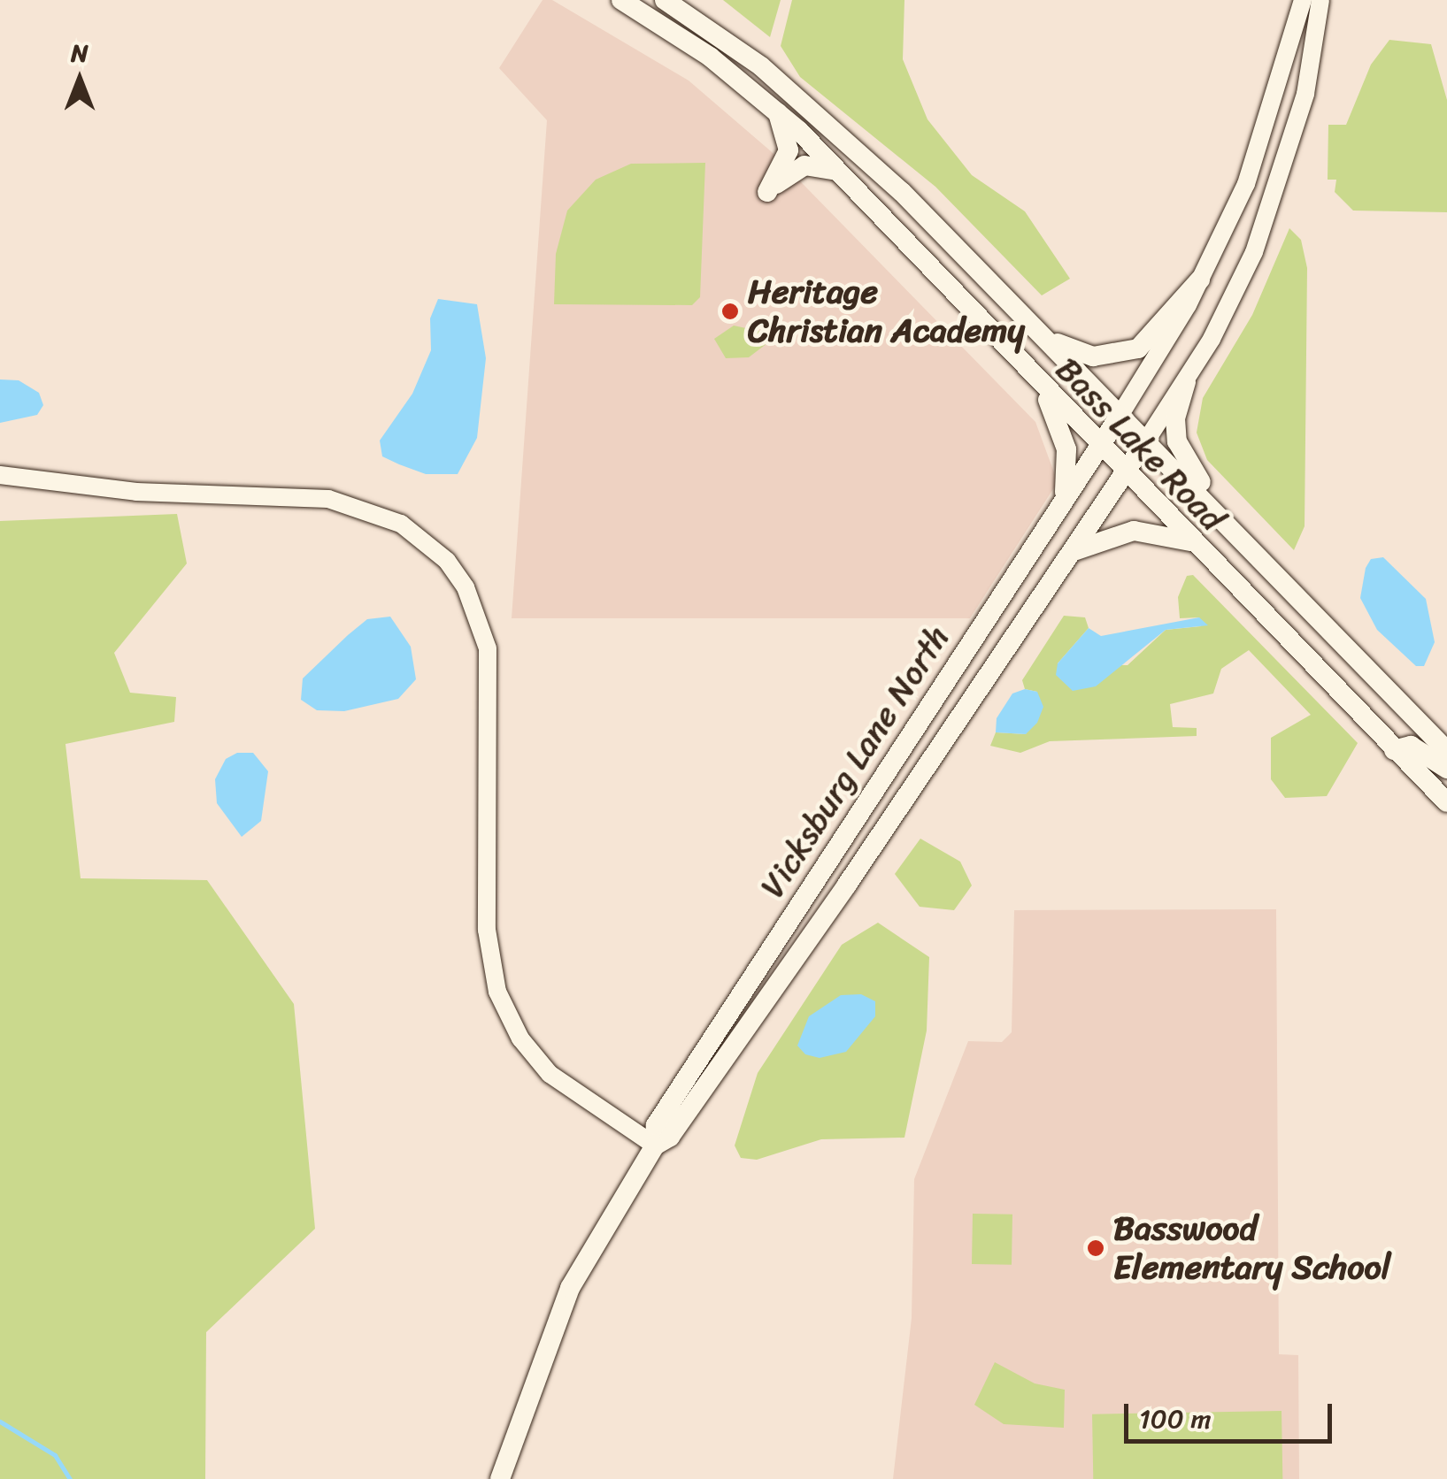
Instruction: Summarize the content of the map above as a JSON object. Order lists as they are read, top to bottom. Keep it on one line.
{"streets":{"main road":["Bass Lake Road","Vicksburg Lane North"]},"crossings":[["Bass Lake Road","Vicksburg Lane North"]],"places":["Heritage Christian Academy","Basswood Elementary School"],"scale_bar":"100 m","north":"top"}
